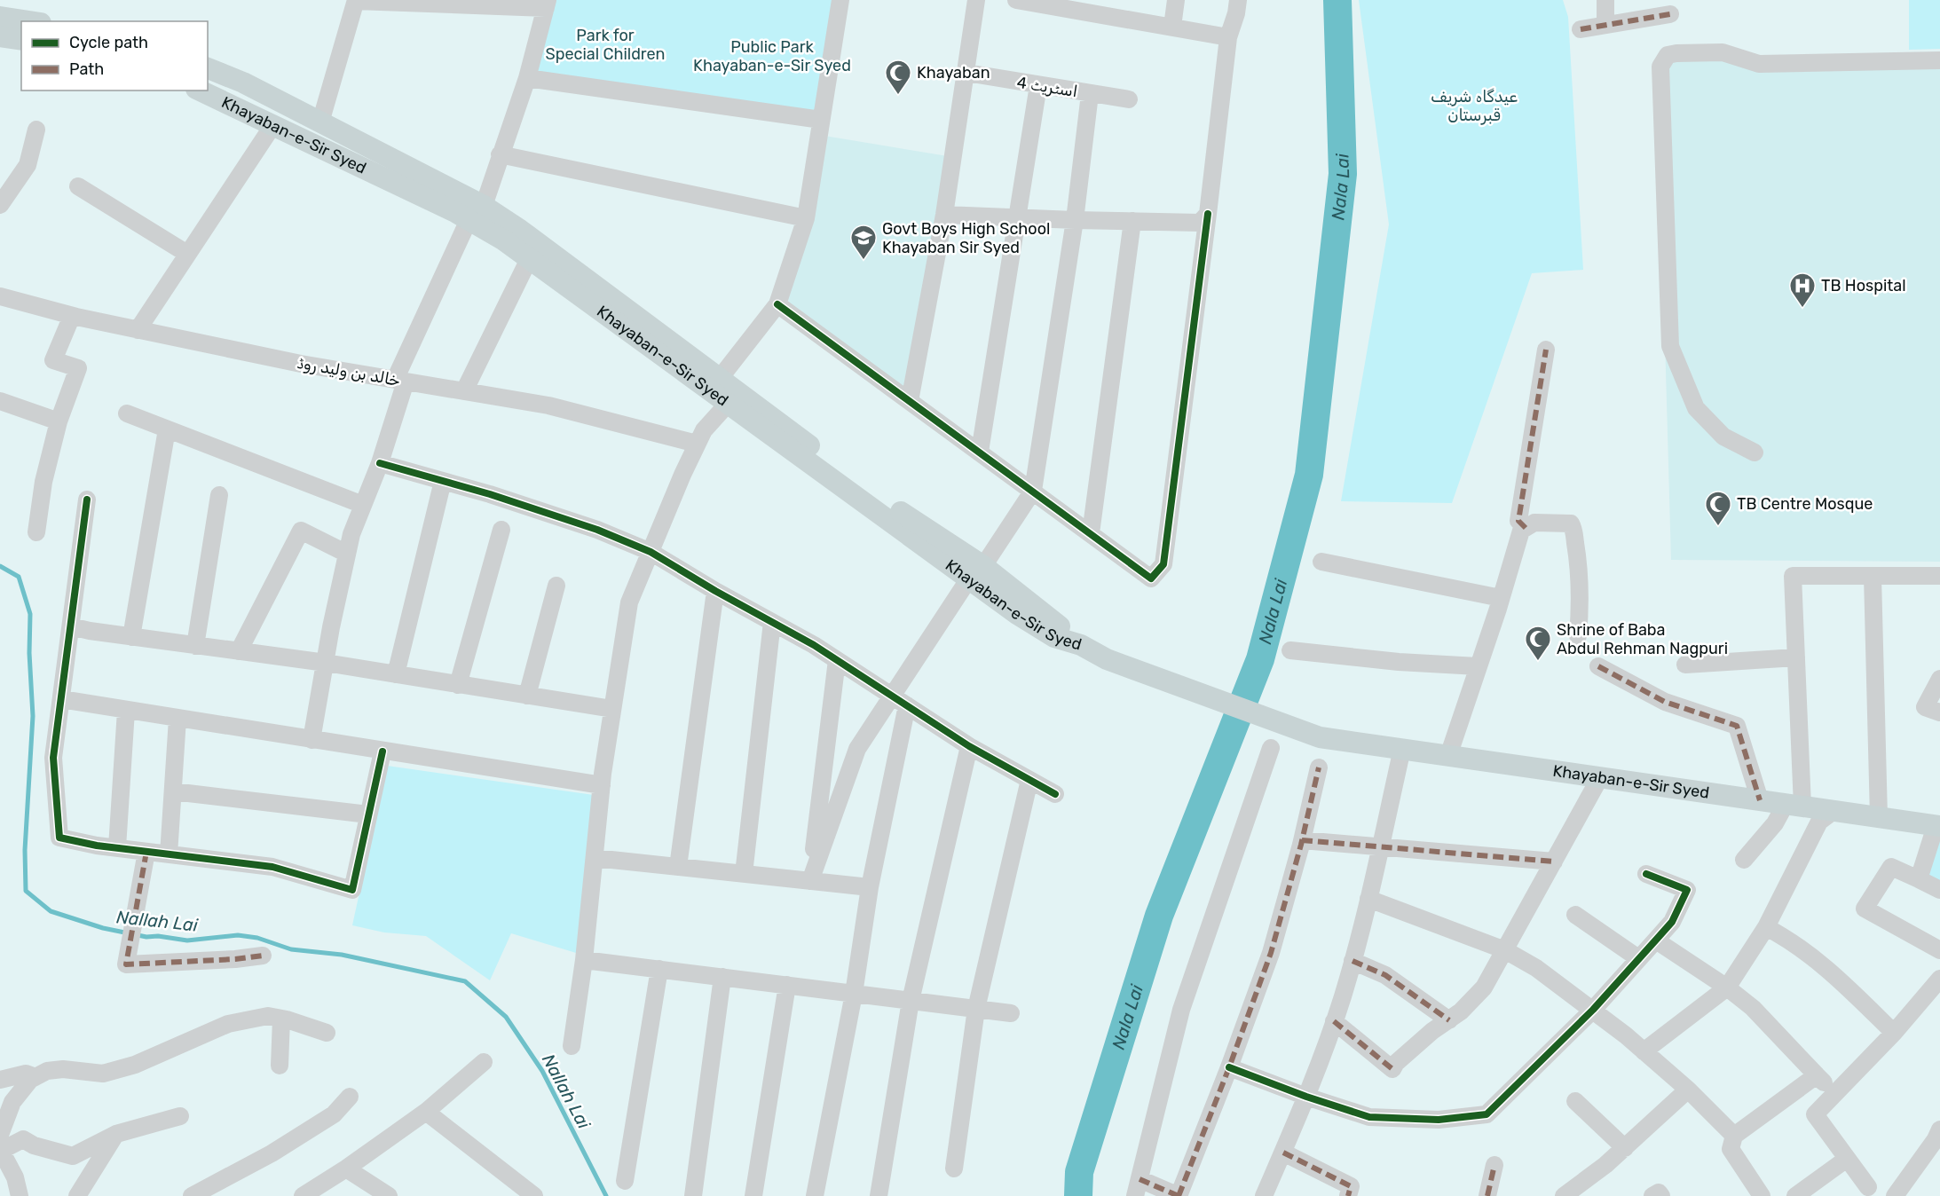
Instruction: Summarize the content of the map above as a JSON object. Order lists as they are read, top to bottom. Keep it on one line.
{"streets":{"main road":["Khayaban-e-Sir Syed"],"street":["اسٹریٹ 4","خالد بن ولید روڈ"]},"water":["Nala Lai","Nallah Lai"],"parks":["Park for Special Children","Public Park Khayaban-e-Sir Syed","عیدگاہ شریف قبرستان"],"places":{"mosque":["Khayaban","TB Centre Mosque","Shrine of Baba Abdul Rehman Nagpuri"],"school or university":["Govt Boys High School Khayaban Sir Syed"],"hospital":["TB Hospital"]},"legend":["Cycle path","Path"]}
